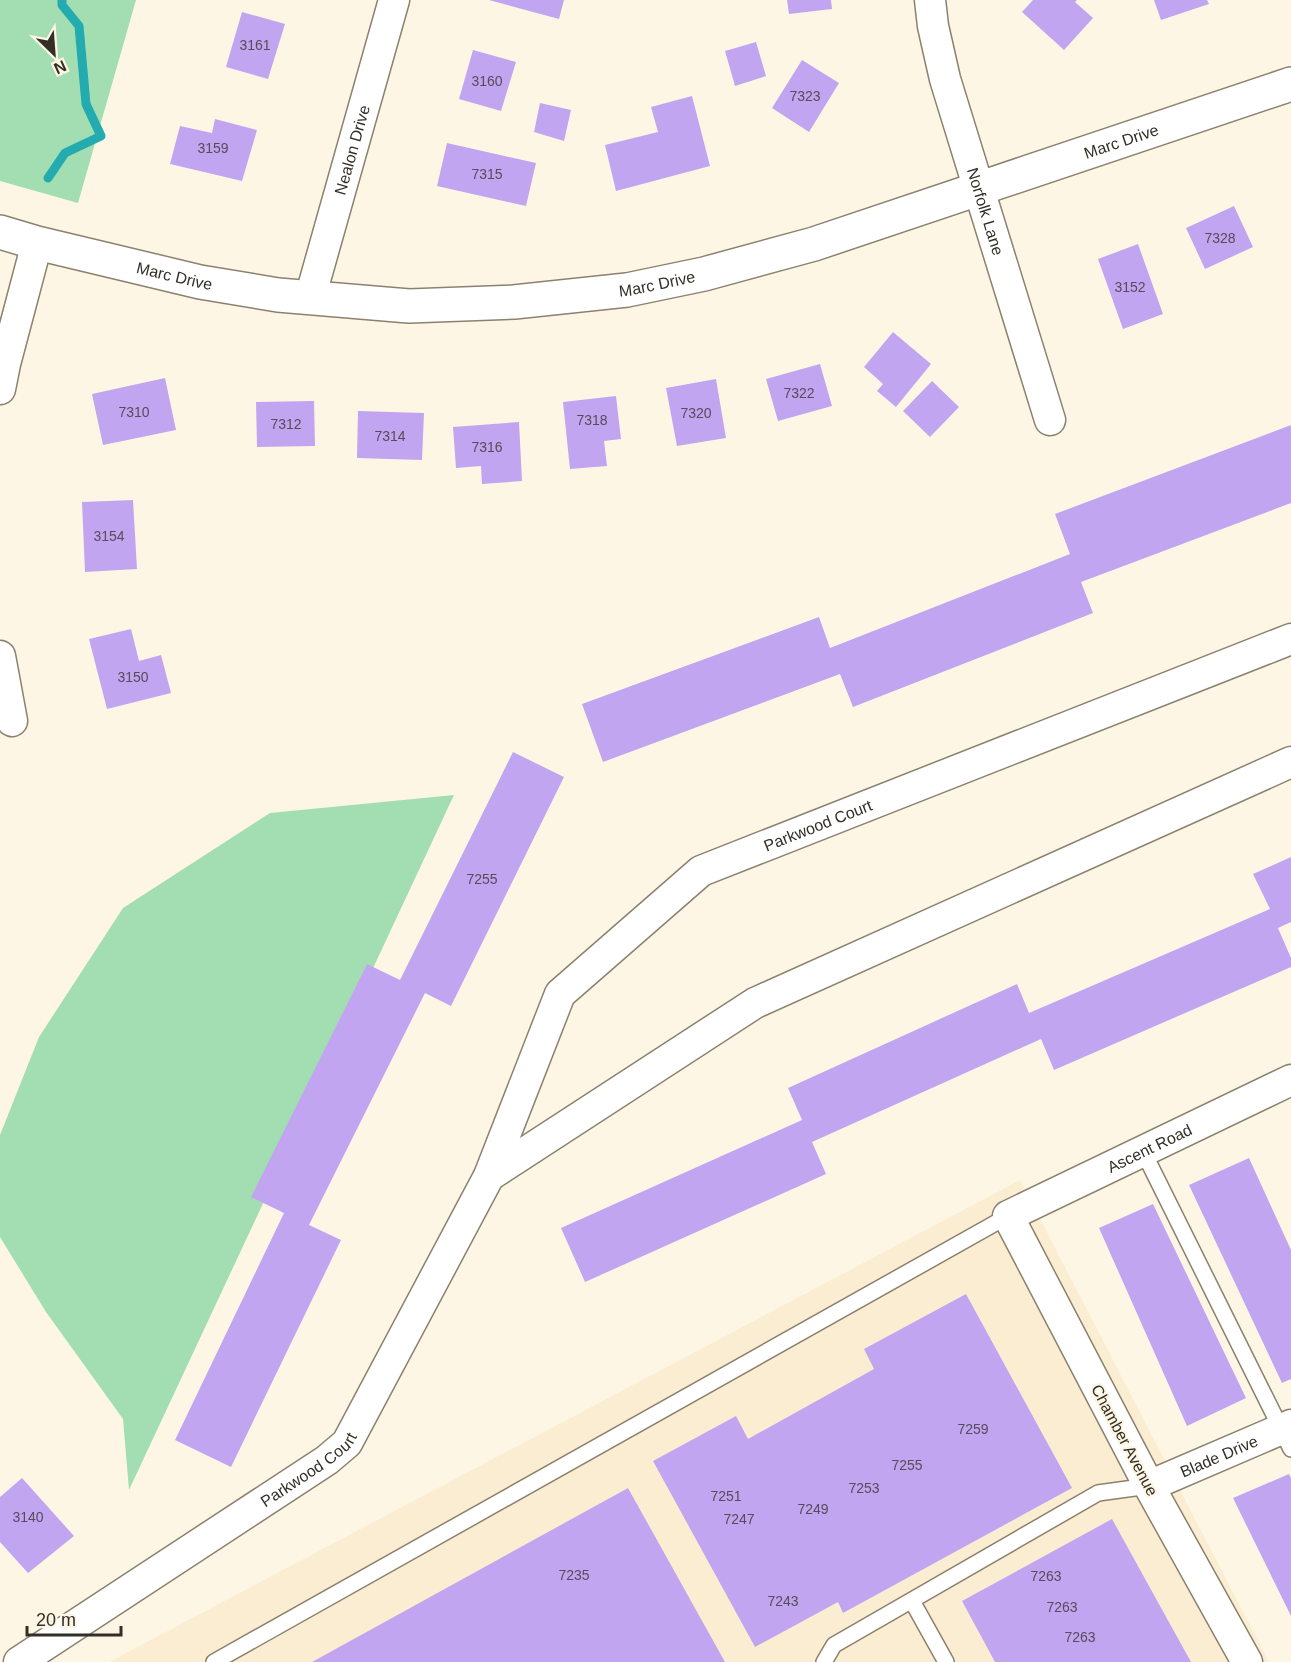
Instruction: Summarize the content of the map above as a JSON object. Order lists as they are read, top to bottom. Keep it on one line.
{"streets":{"street":["Marc Drive","Nealon Drive","Norfolk Lane","Parkwood Court","Ascent Road","Chamber Avenue","Blade Drive"]},"crossings":[["Marc Drive","Nealon Drive"],["Marc Drive","Norfolk Lane"],["Ascent Road","Chamber Avenue"],["Chamber Avenue","Blade Drive"]],"house_numbers":["3161","3160","7323","3159","7315","7328","3152","7322","7310","7320","7318","7312","7314","7316","3154","3150","7255","7259","7255","7253","7251","7249","3140","7247","7235","7263","7243","7263","7263"],"scale_bar":"20 m","north":"bottom right"}
